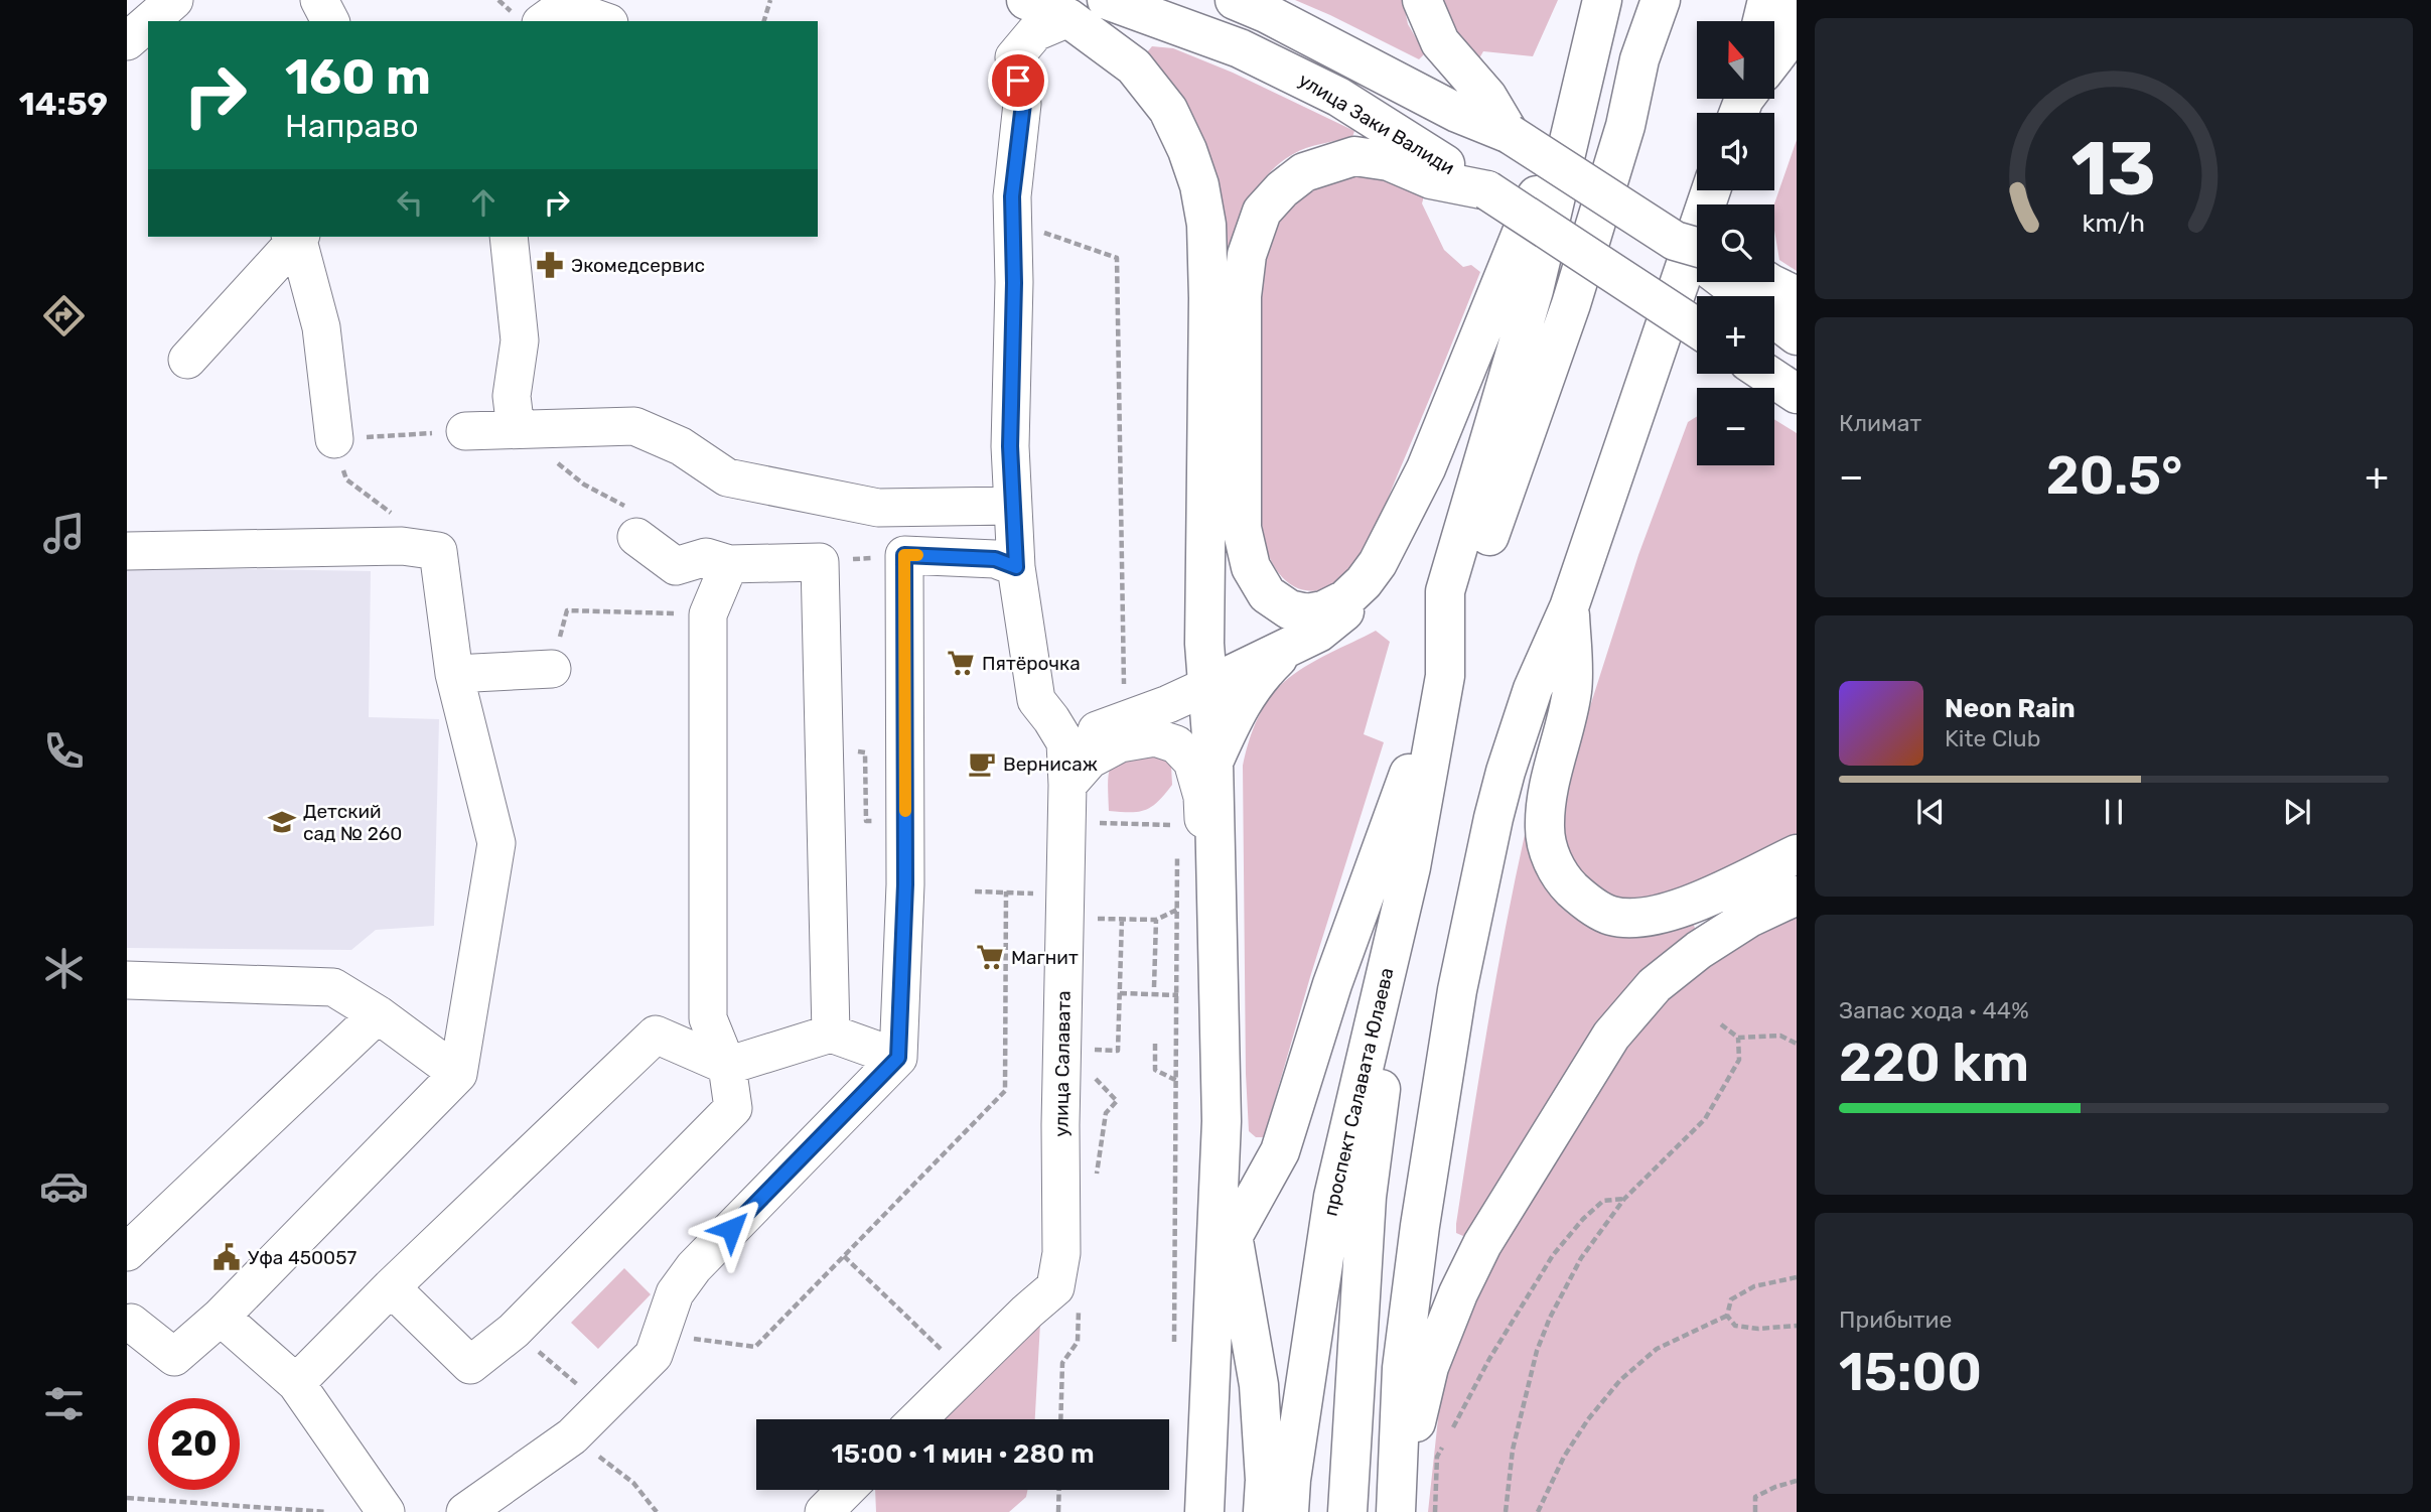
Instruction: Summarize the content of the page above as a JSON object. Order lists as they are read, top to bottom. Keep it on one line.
{"streets":{"main road":["улица Заки Валиди","проспект Салавата Юлаева"],"street":["улица Салавата"]},"places":{"pharmacy":["Экомедсервис"],"supermarket":["Пятёрочка","Магнит"],"cafe":["Вернисаж"],"school or university":["Детский сад № 260"],"public building":["Уфа 450057"]},"north":"top","page":{"tabs":"14:59","map_buttons":["+","−"],"turn":["160 m","Направо"],"tile":["Климат",["Запас хода · 44%","220 km"],["Прибытие","15:00"]],"heat":["−","20.5°","+"],"song":["Neon Rain","Kite Club"],"limit":"20","trip":"15:00 · 1 мин · 280 m","gauge":["13","km/h"]}}
